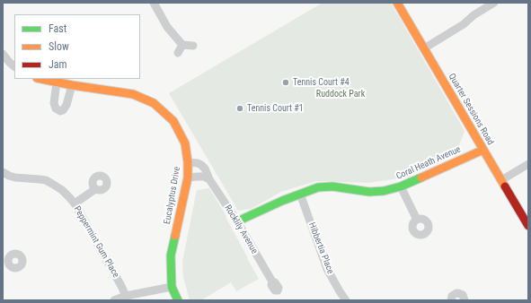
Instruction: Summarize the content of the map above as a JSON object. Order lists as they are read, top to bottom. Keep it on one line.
{"streets":{"street":["Quarter Sessions Road","Coral Heath Avenue","Eucalyptus Drive","Rocklily Avenue","Peppermint Gum Place","Hibbertia Place"]},"crossings":[["Quarter Sessions Road","Coral Heath Avenue"],["Coral Heath Avenue","Rocklily Avenue"],["Coral Heath Avenue","Hibbertia Place"],["Eucalyptus Drive","Rocklily Avenue"]],"parks":["Ruddock Park"],"places":["Tennis Court #4","Tennis Court #1"],"legend":["Fast","Slow","Jam"]}
